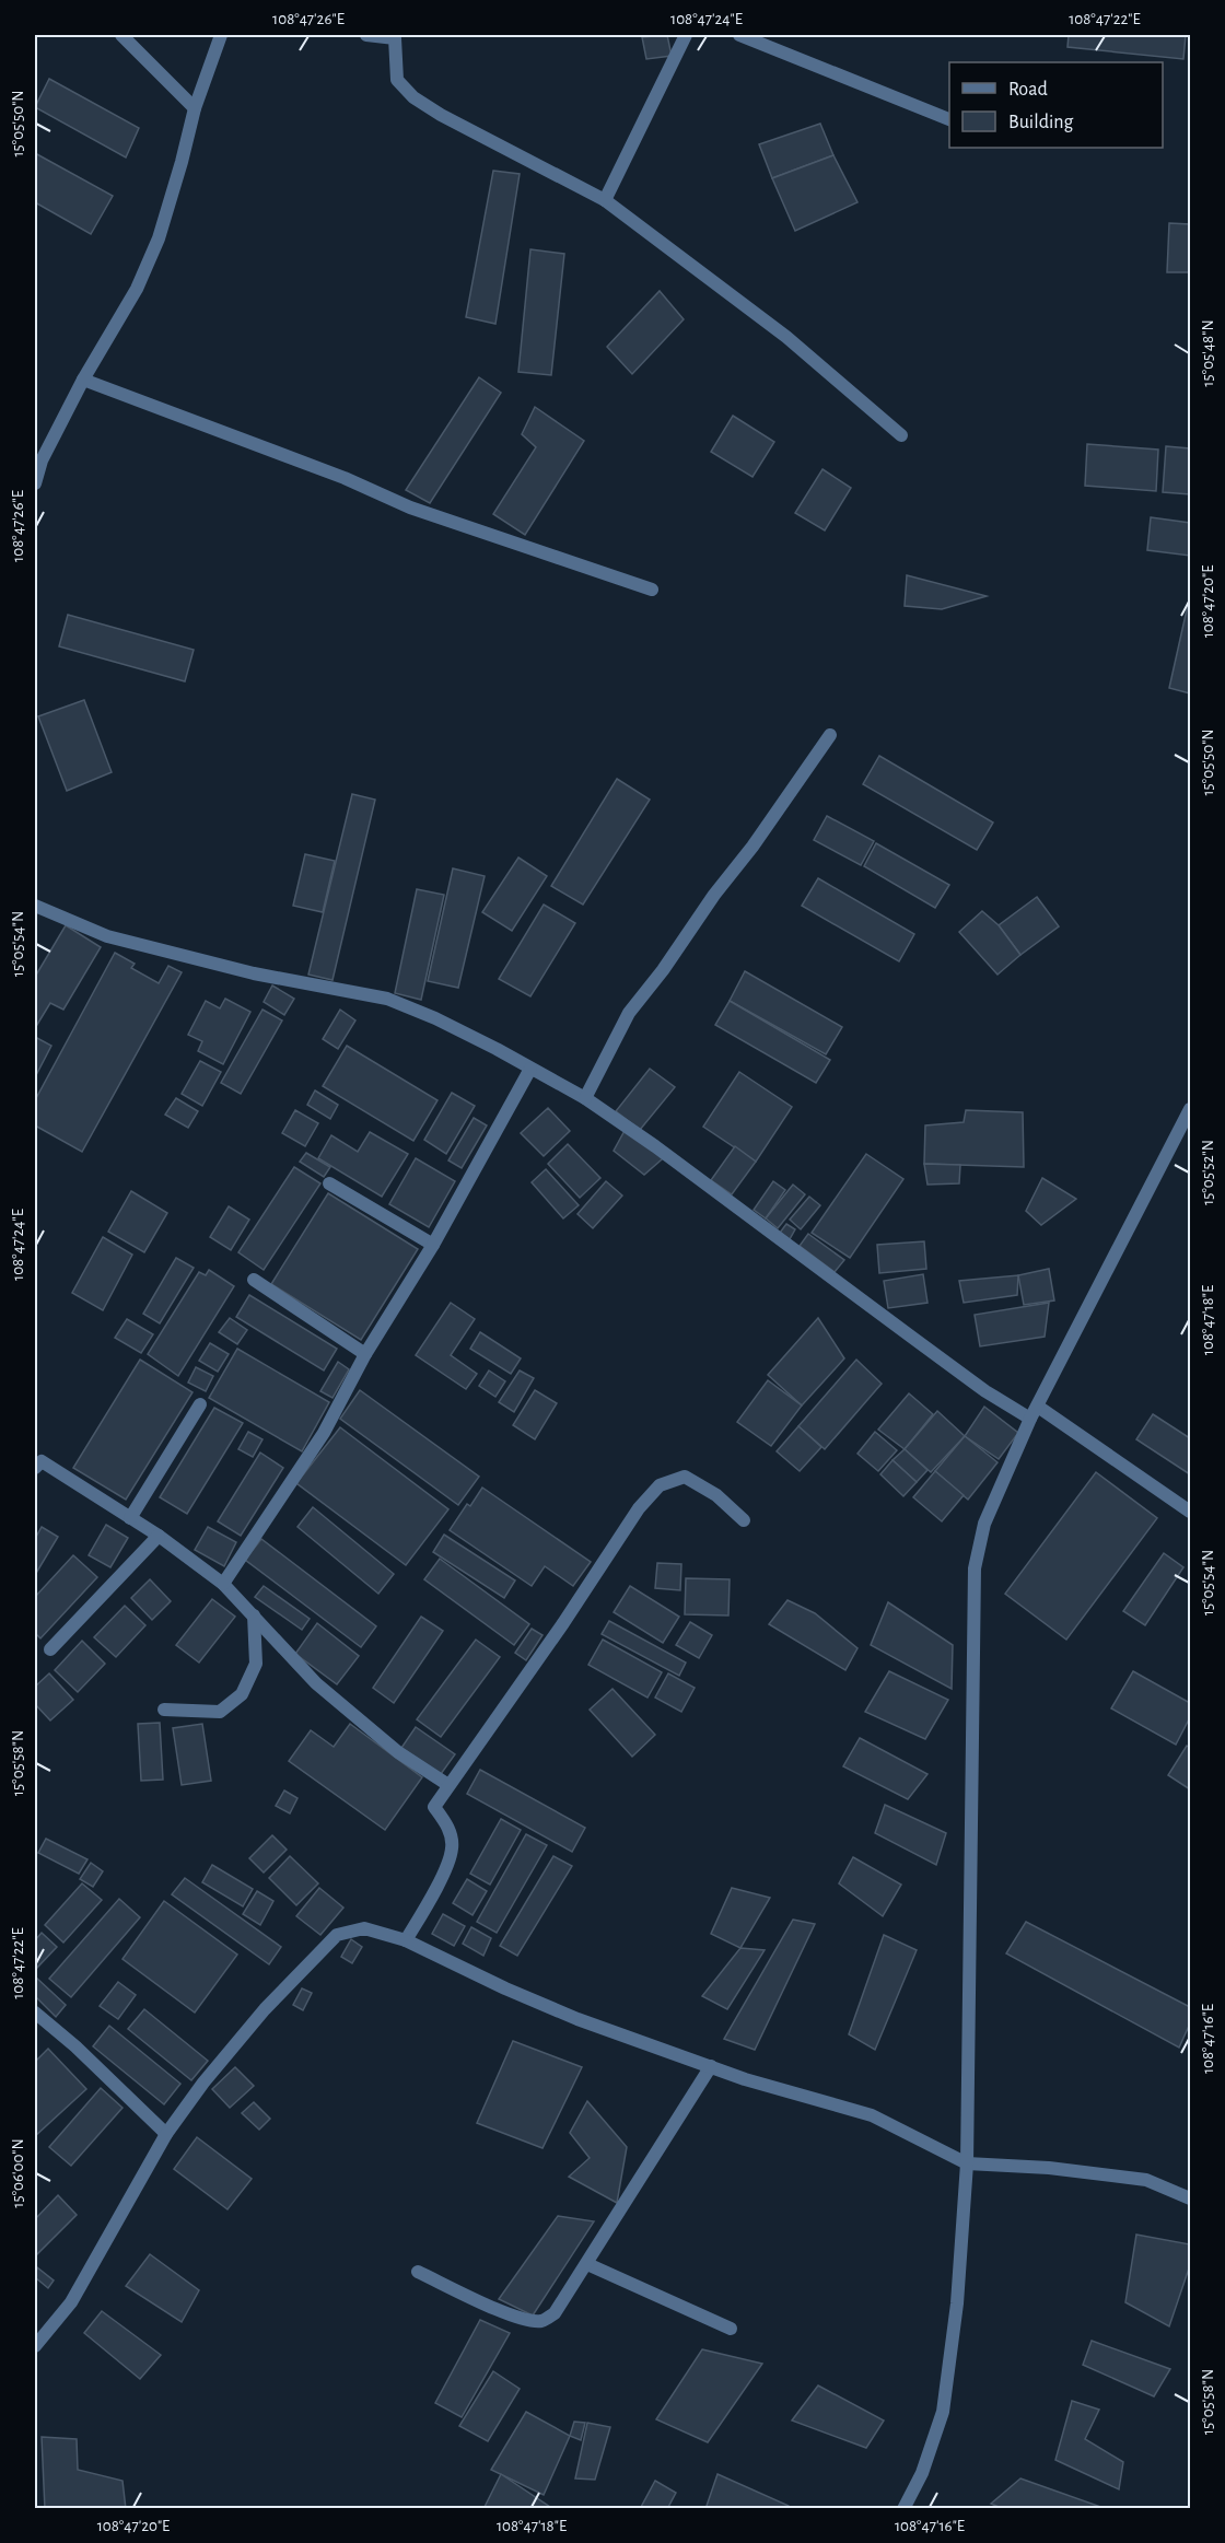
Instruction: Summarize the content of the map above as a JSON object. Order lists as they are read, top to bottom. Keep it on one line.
{"legend":["Road","Building"],"coordinates":["108°47'26\"E","108°47'24\"E","108°47'22\"E","15°05'50\"N","15°05'48\"N","108°47'20\"E","15°05'54\"N","15°05'52\"N","108°47'18\"E","15°05'58\"N","108°47'16\"E","15°06'00\"N"]}
